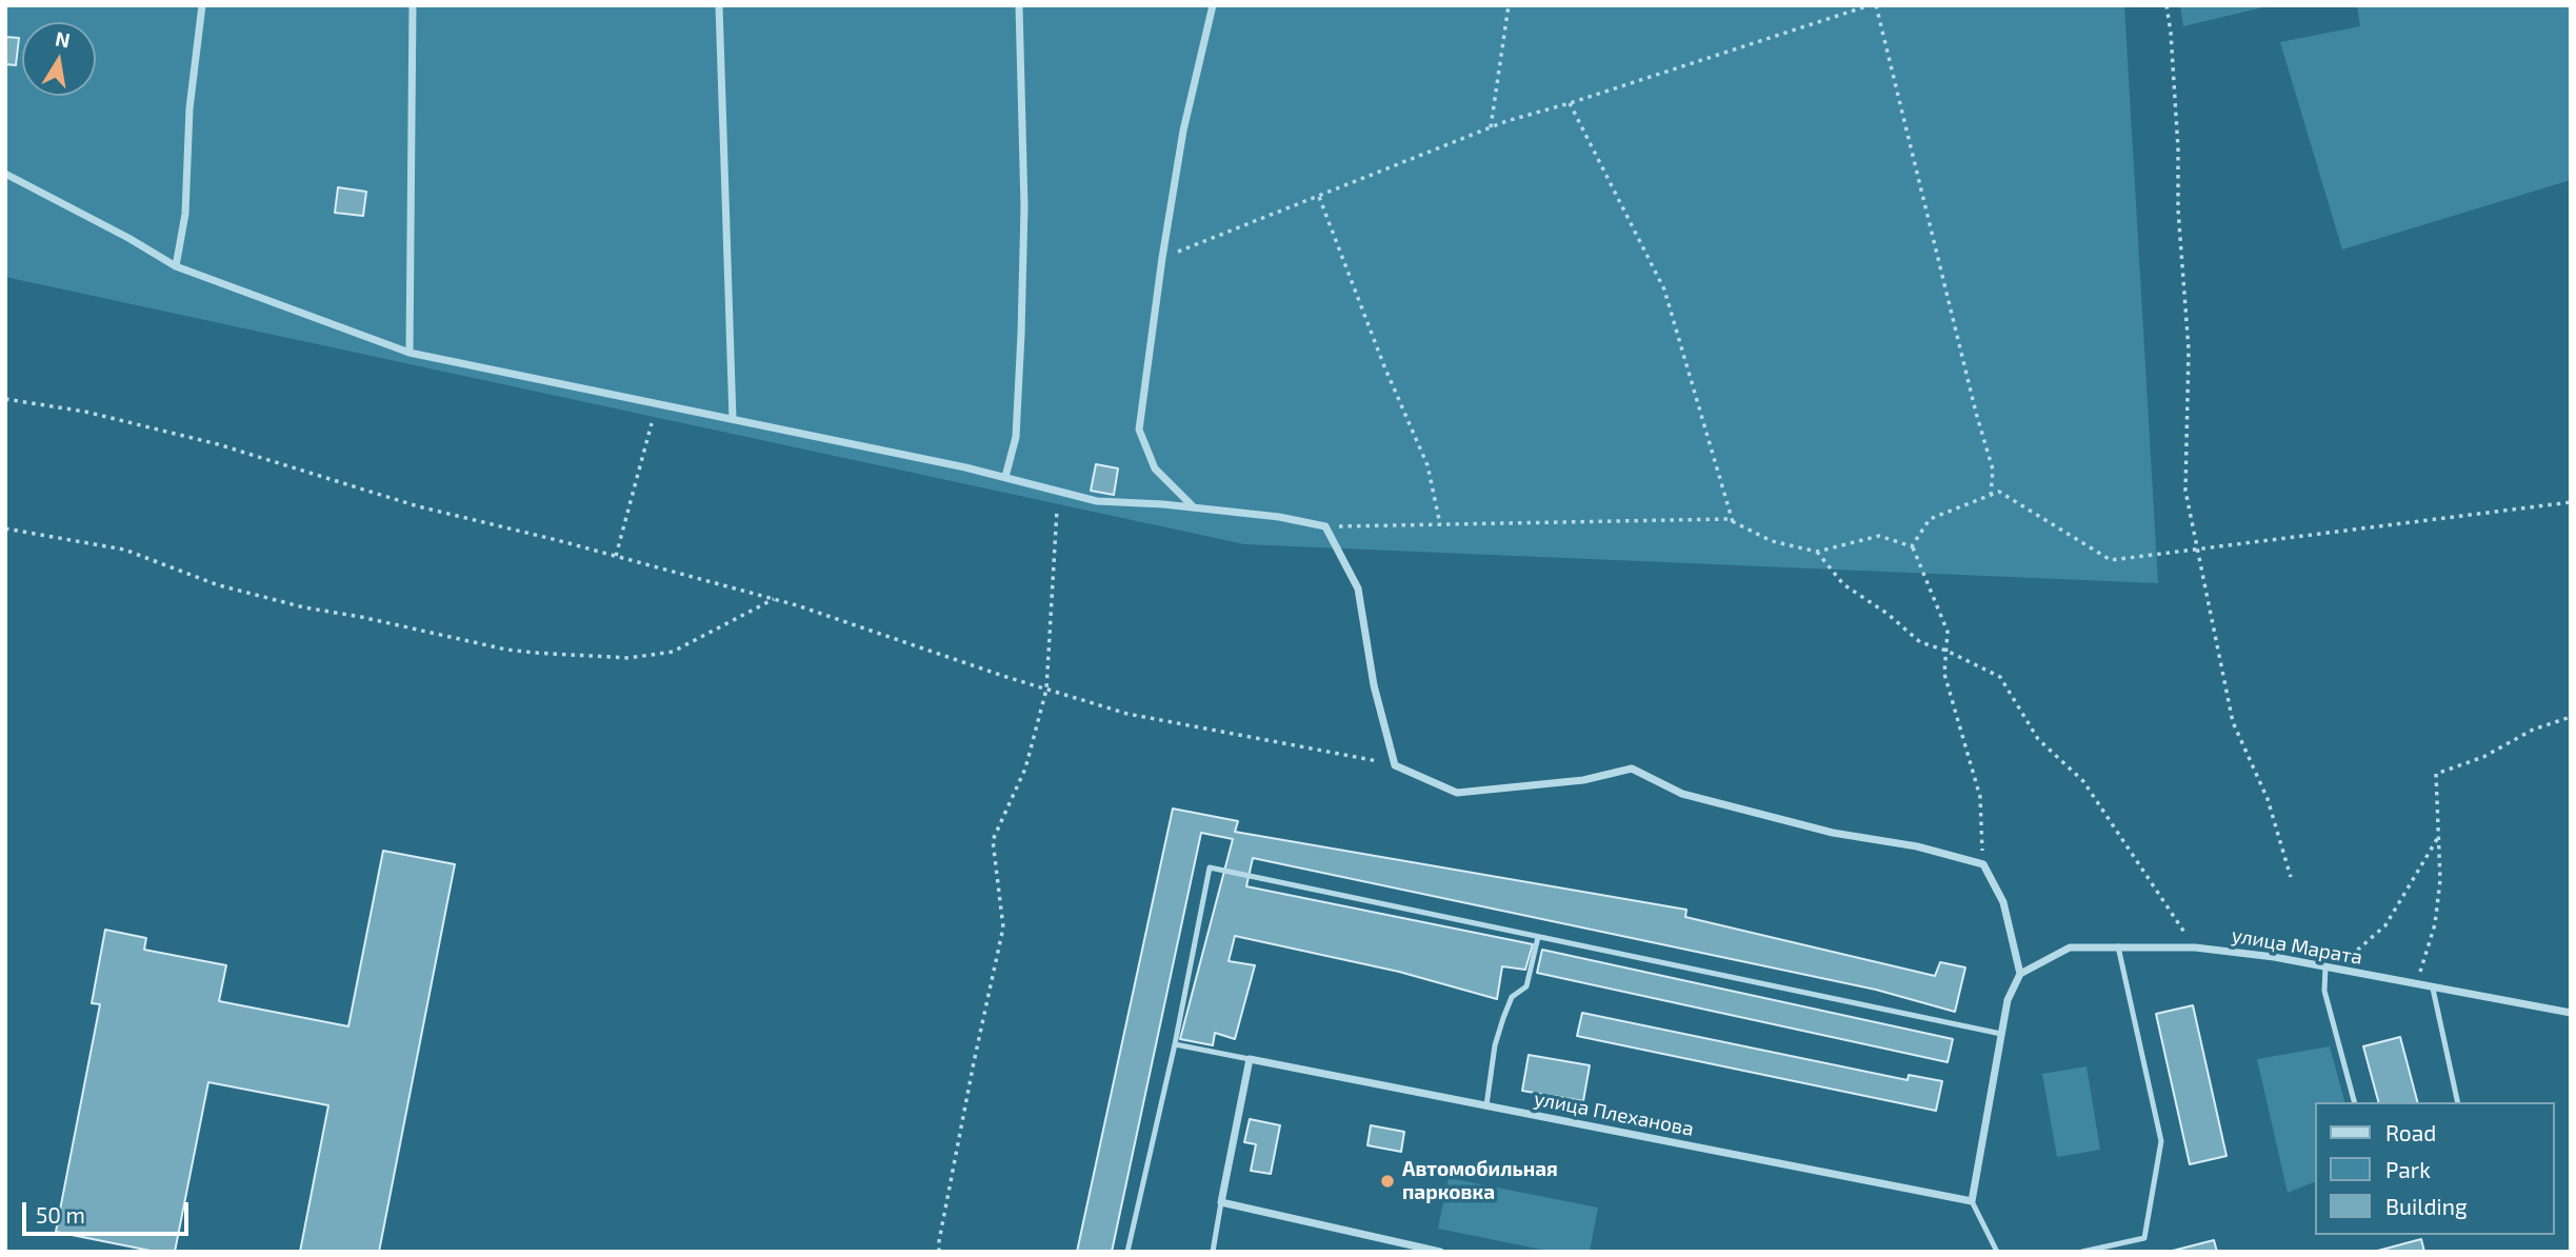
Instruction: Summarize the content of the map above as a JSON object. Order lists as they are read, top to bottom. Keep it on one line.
{"streets":{"street":["улица Марата","улица Плеханова"]},"places":["Автомобильная парковка"],"legend":["Road","Park","Building"],"scale_bar":"50 m","north":"top"}
